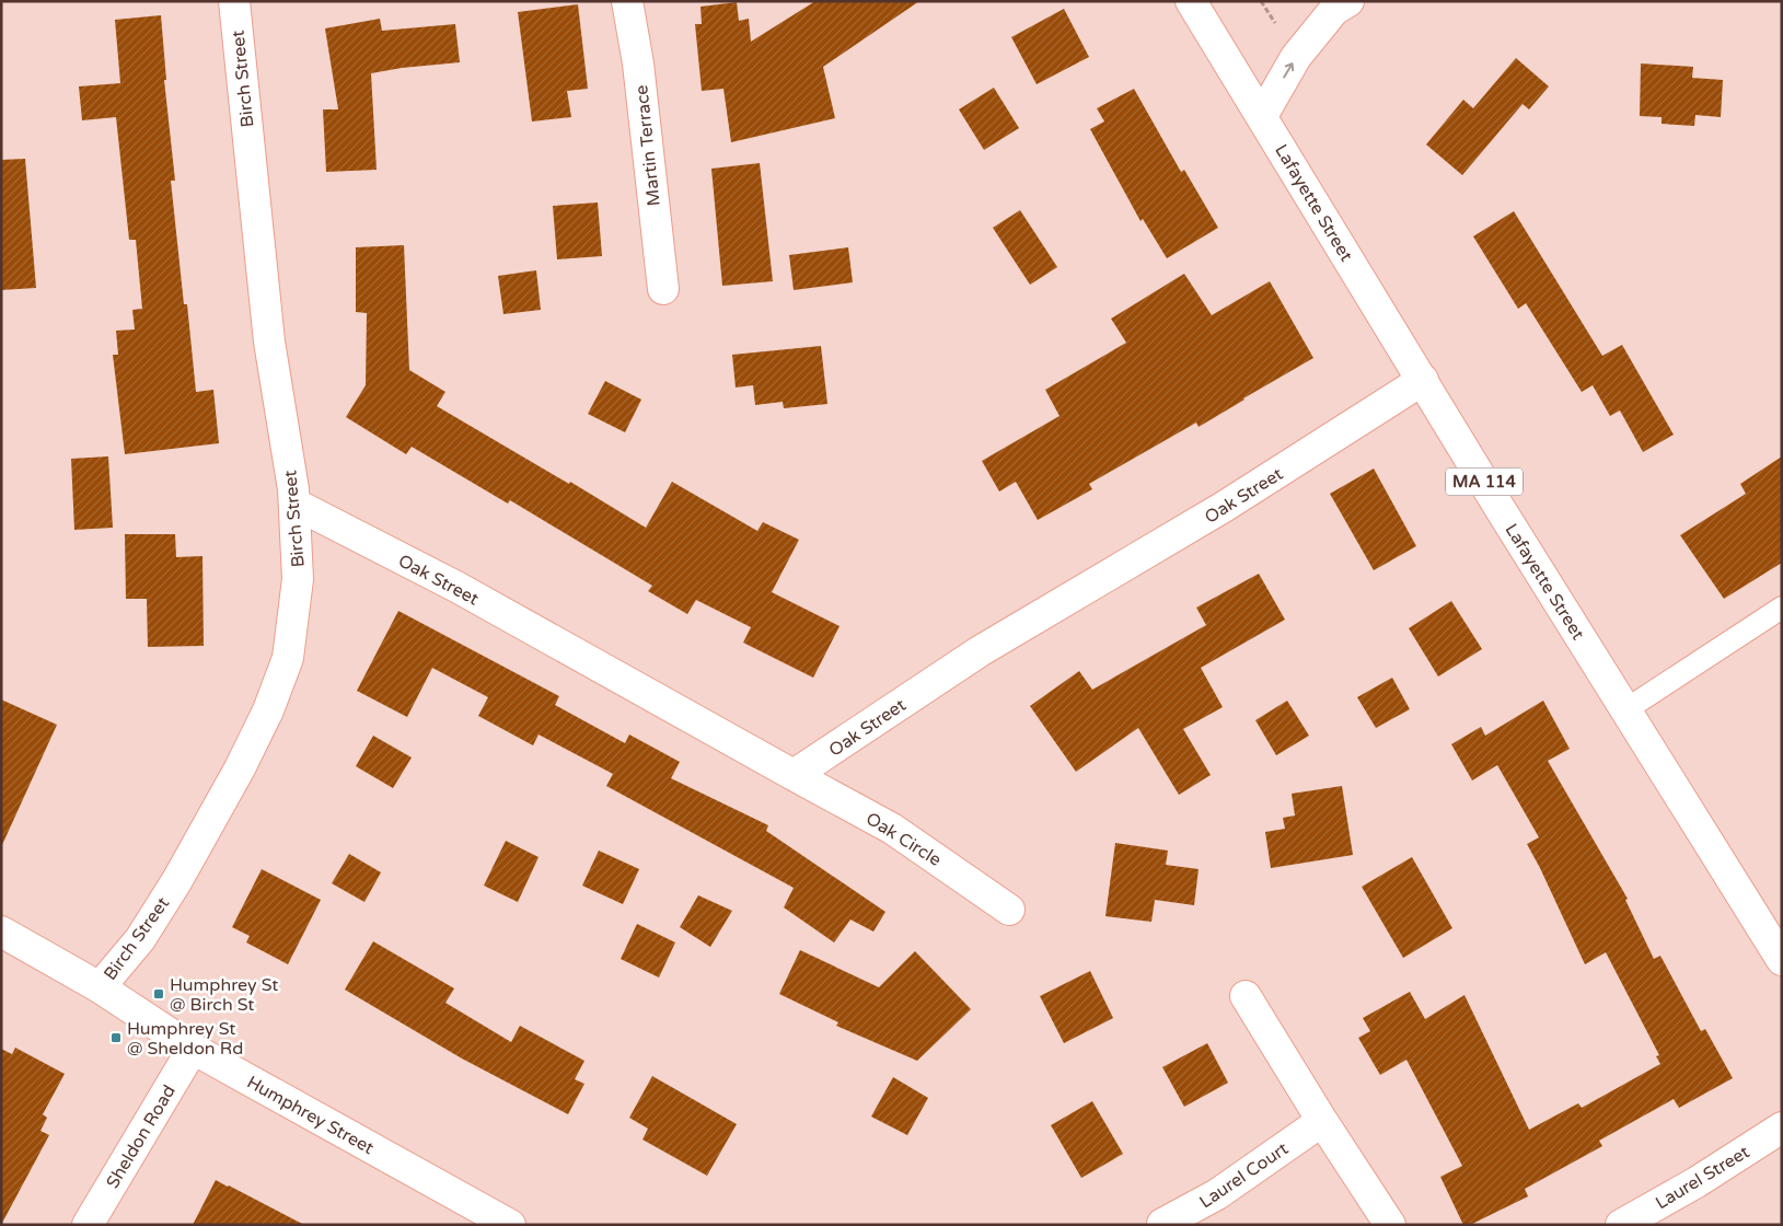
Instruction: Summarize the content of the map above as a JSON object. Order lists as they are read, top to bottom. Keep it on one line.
{"streets":{"street":["Birch Street","Martin Terrace","Lafayette Street","MA 114","Oak Street","Oak Circle","Humphrey Street","Sheldon Road","Laurel Court","Laurel Street"]},"crossings":[["Birch Street","Oak Street"],["Birch Street","Humphrey Street"],["Lafayette Street","Oak Street"],["Oak Street","Oak Circle"],["Humphrey Street","Sheldon Road"]],"places":{"transit":["Humphrey St @ Birch St","Humphrey St @ Sheldon Rd"]}}
